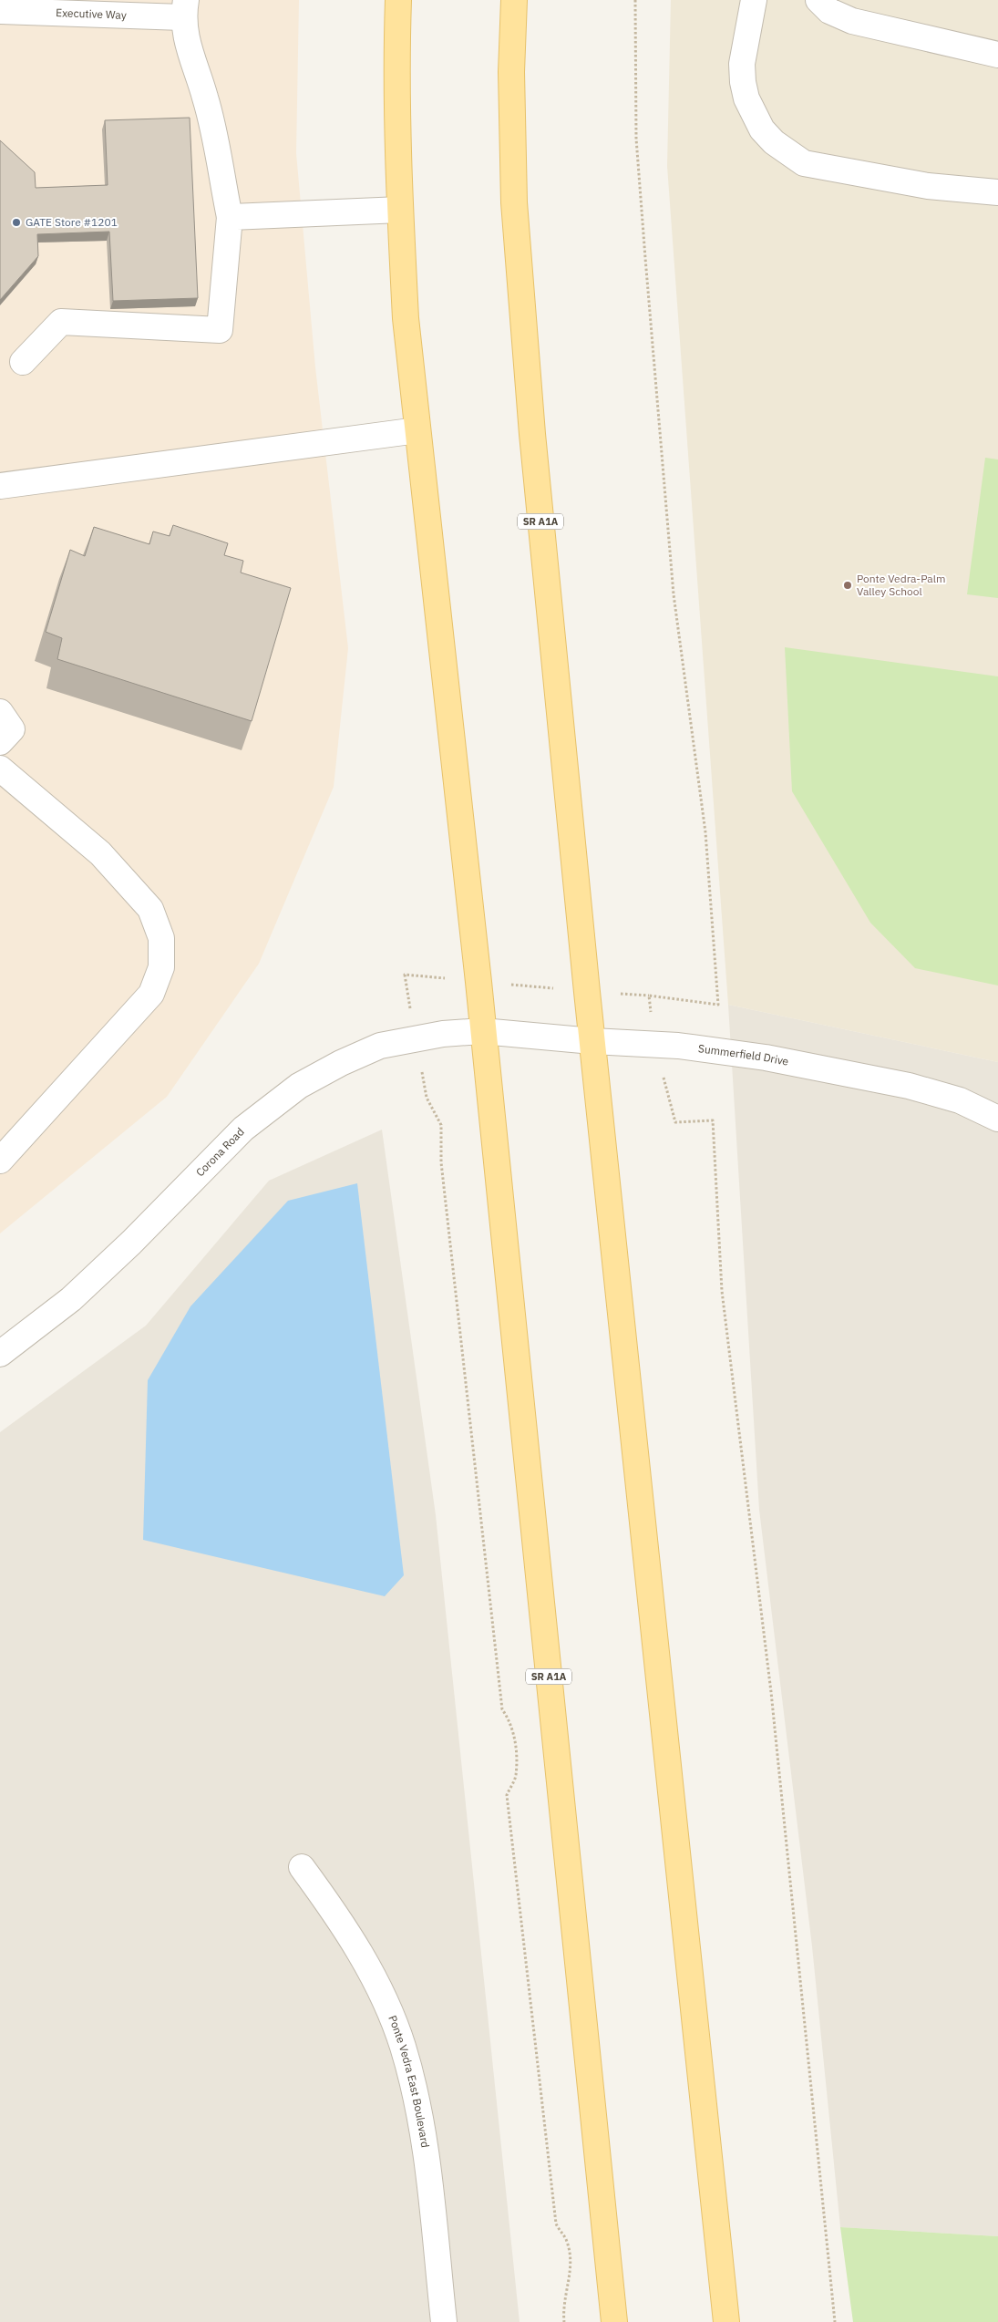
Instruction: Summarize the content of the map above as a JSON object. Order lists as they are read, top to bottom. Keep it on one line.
{"streets":{"main road":["SR A1A"],"street":["Executive Way","Summerfield Drive","Corona Road","Ponte Vedra East Boulevard"]},"crossings":[["SR A1A","Summerfield Drive"],["SR A1A","Corona Road"],["Summerfield Drive","Corona Road"]],"places":["GATE Store #1201","Ponte Vedra-Palm Valley School"]}
